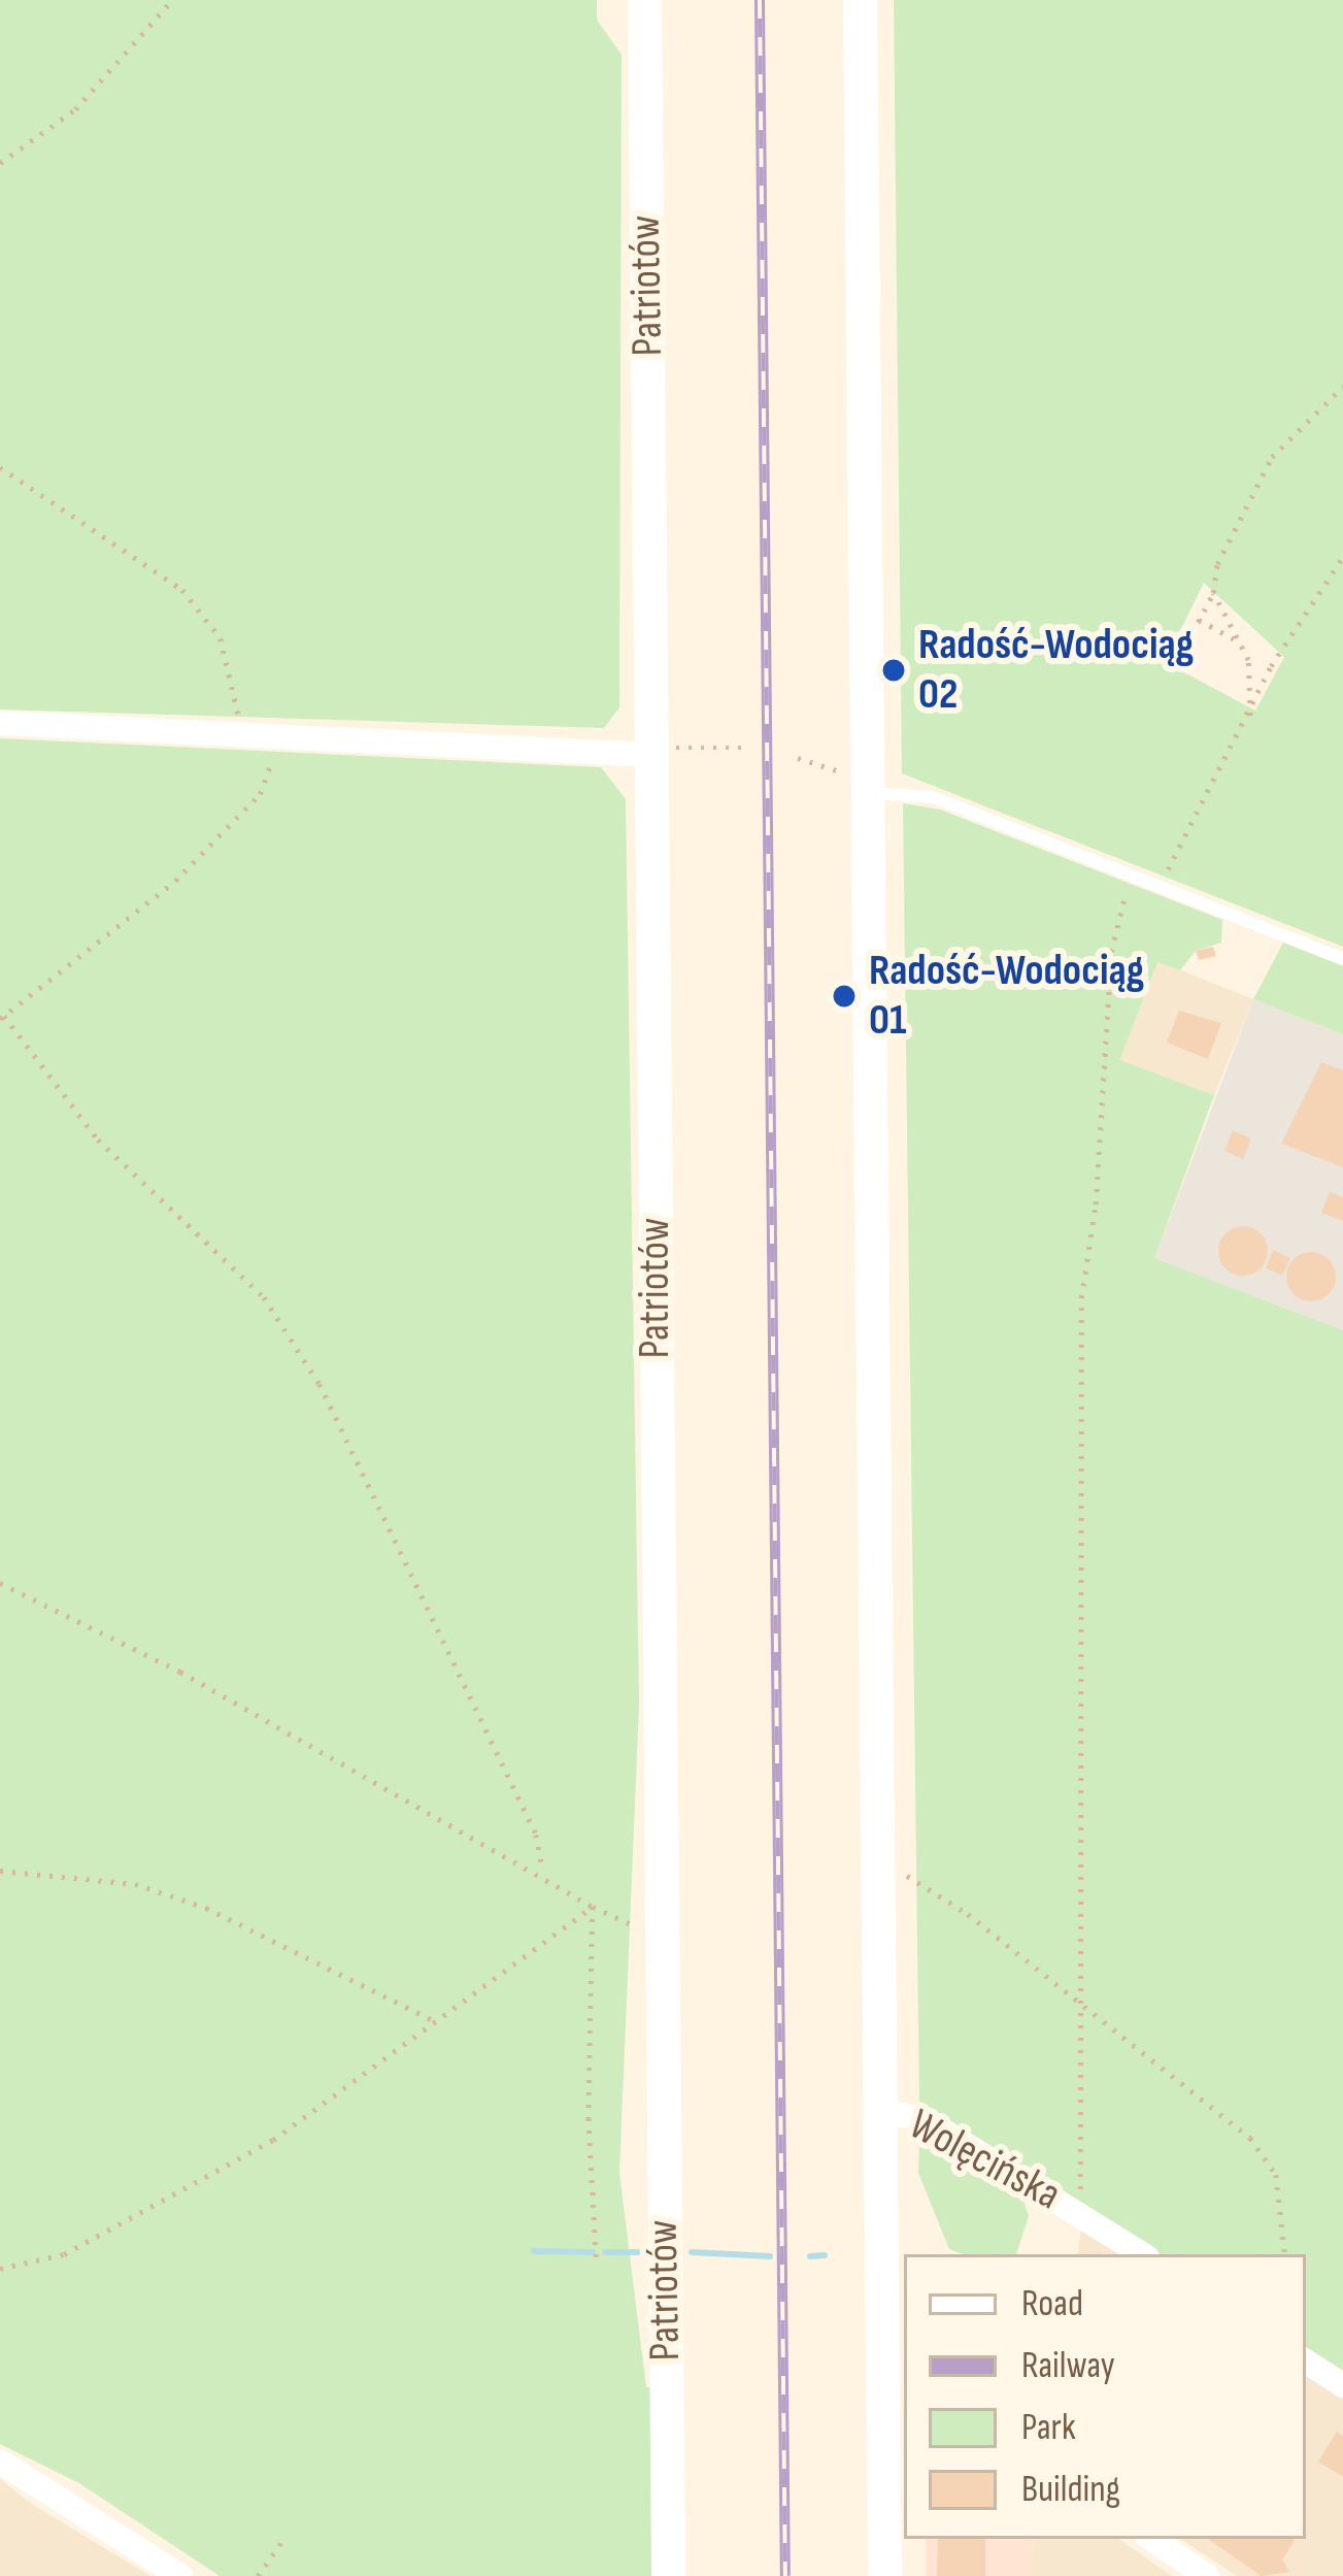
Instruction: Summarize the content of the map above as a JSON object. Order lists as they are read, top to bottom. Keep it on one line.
{"streets":{"main road":["Patriotów"],"street":["Wolęcińska"]},"places":["Radość-Wodociąg 02","Radość-Wodociąg 01"],"legend":["Road","Railway","Park","Building"]}
